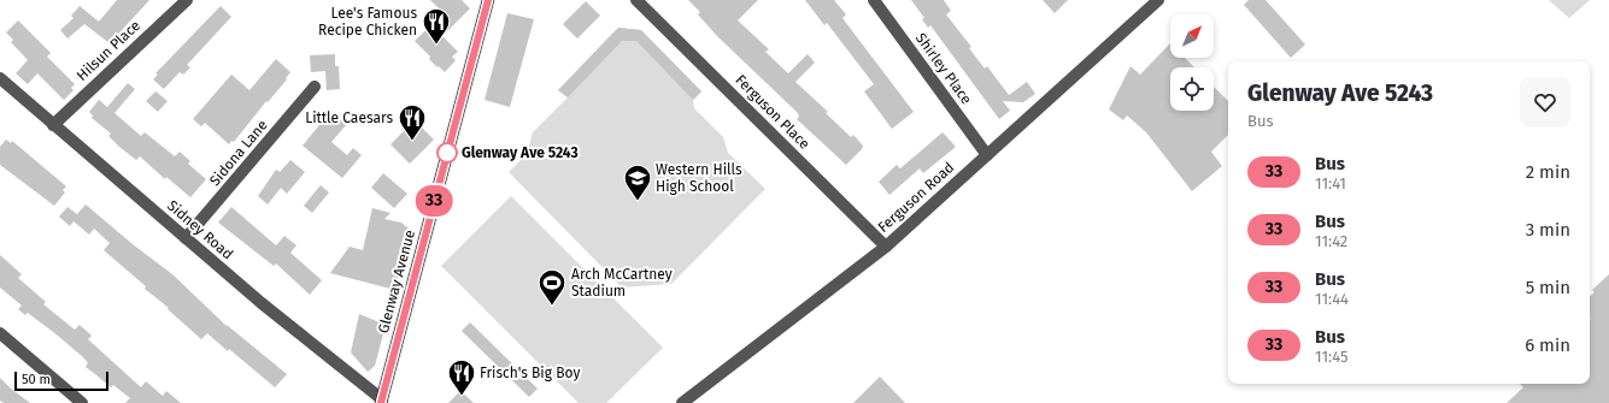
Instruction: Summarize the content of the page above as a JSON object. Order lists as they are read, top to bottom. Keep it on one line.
{"streets":{"main road":["Glenway Avenue"],"street":["Hilsun Place","Shirley Place","Ferguson Place","Sidona Lane","Ferguson Road","Sidney Road"]},"crossings":[["Hilsun Place","Sidney Road"],["Shirley Place","Ferguson Road"],["Ferguson Place","Ferguson Road"],["Sidona Lane","Sidney Road"],["Sidney Road","Glenway Avenue"]],"places":{"restaurant":["Lee's Famous Recipe Chicken","Little Caesars","Frisch's Big Boy"],"other":["Glenway Ave 5243"],"school or university":["Western Hills High School"],"sports":["Arch McCartney Stadium"]},"lines":["bus line 33"],"scale_bar":"50 m","north":"top right","page":{"on_map":"33","heading":["Glenway Ave 5243","Bus"],"list":[{"mark":"33","name":"Bus","note":"11:41","value":"2 min"},{"mark":"33","name":"Bus","note":"11:42","value":"3 min"},{"mark":"33","name":"Bus","note":"11:44","value":"5 min"},{"mark":"33","name":"Bus","note":"11:45","value":"6 min"}],"scale":"50 m"}}
